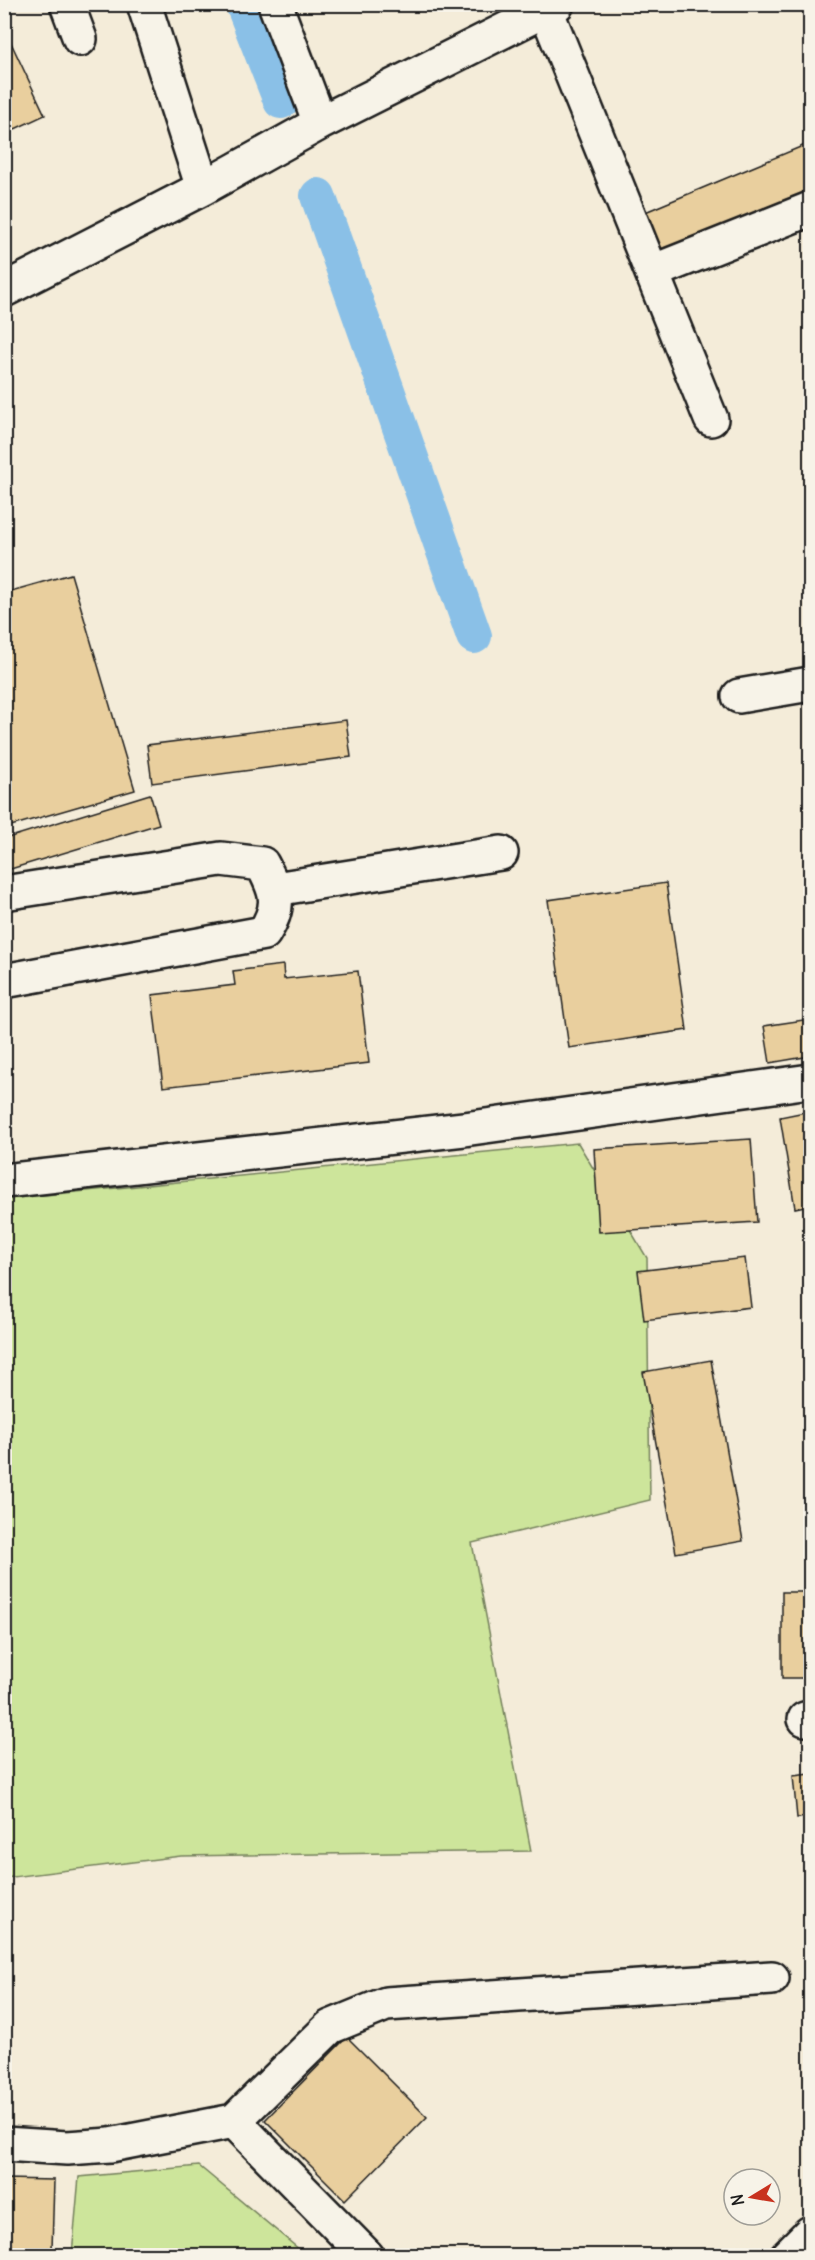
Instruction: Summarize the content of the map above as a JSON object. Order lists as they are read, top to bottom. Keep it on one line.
{"north":"left"}
